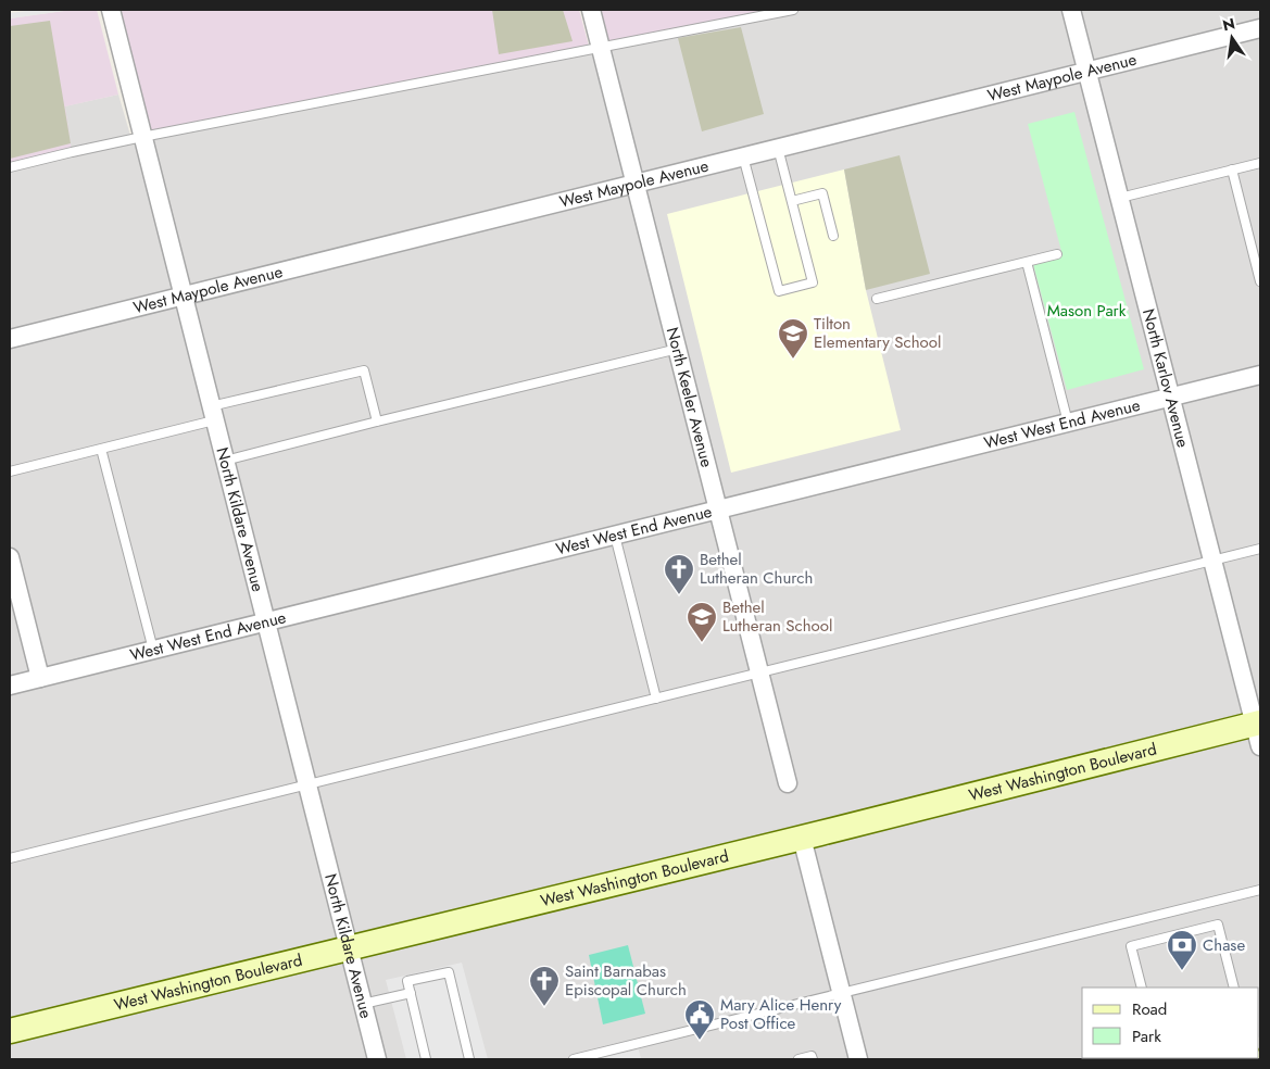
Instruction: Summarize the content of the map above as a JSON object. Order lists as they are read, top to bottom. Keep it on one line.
{"streets":{"street":["West Maypole Avenue","North Karlov Avenue","North Keeler Avenue","West West End Avenue","North Kildare Avenue","West Washington Boulevard"]},"crossings":[["West Maypole Avenue","North Karlov Avenue"],["West Maypole Avenue","North Keeler Avenue"],["West Maypole Avenue","North Kildare Avenue"],["North Karlov Avenue","West West End Avenue"],["North Karlov Avenue","West Washington Boulevard"],["North Keeler Avenue","West West End Avenue"],["West West End Avenue","North Kildare Avenue"],["North Kildare Avenue","West Washington Boulevard"]],"parks":["Mason Park"],"places":{"school or university":["Tilton Elementary School","Bethel Lutheran School"],"church":["Bethel Lutheran Church","Saint Barnabas Episcopal Church"],"bank":["Chase"],"public building":["Mary Alice Henry Post Office"]},"legend":["Road","Park"],"north":"top"}
